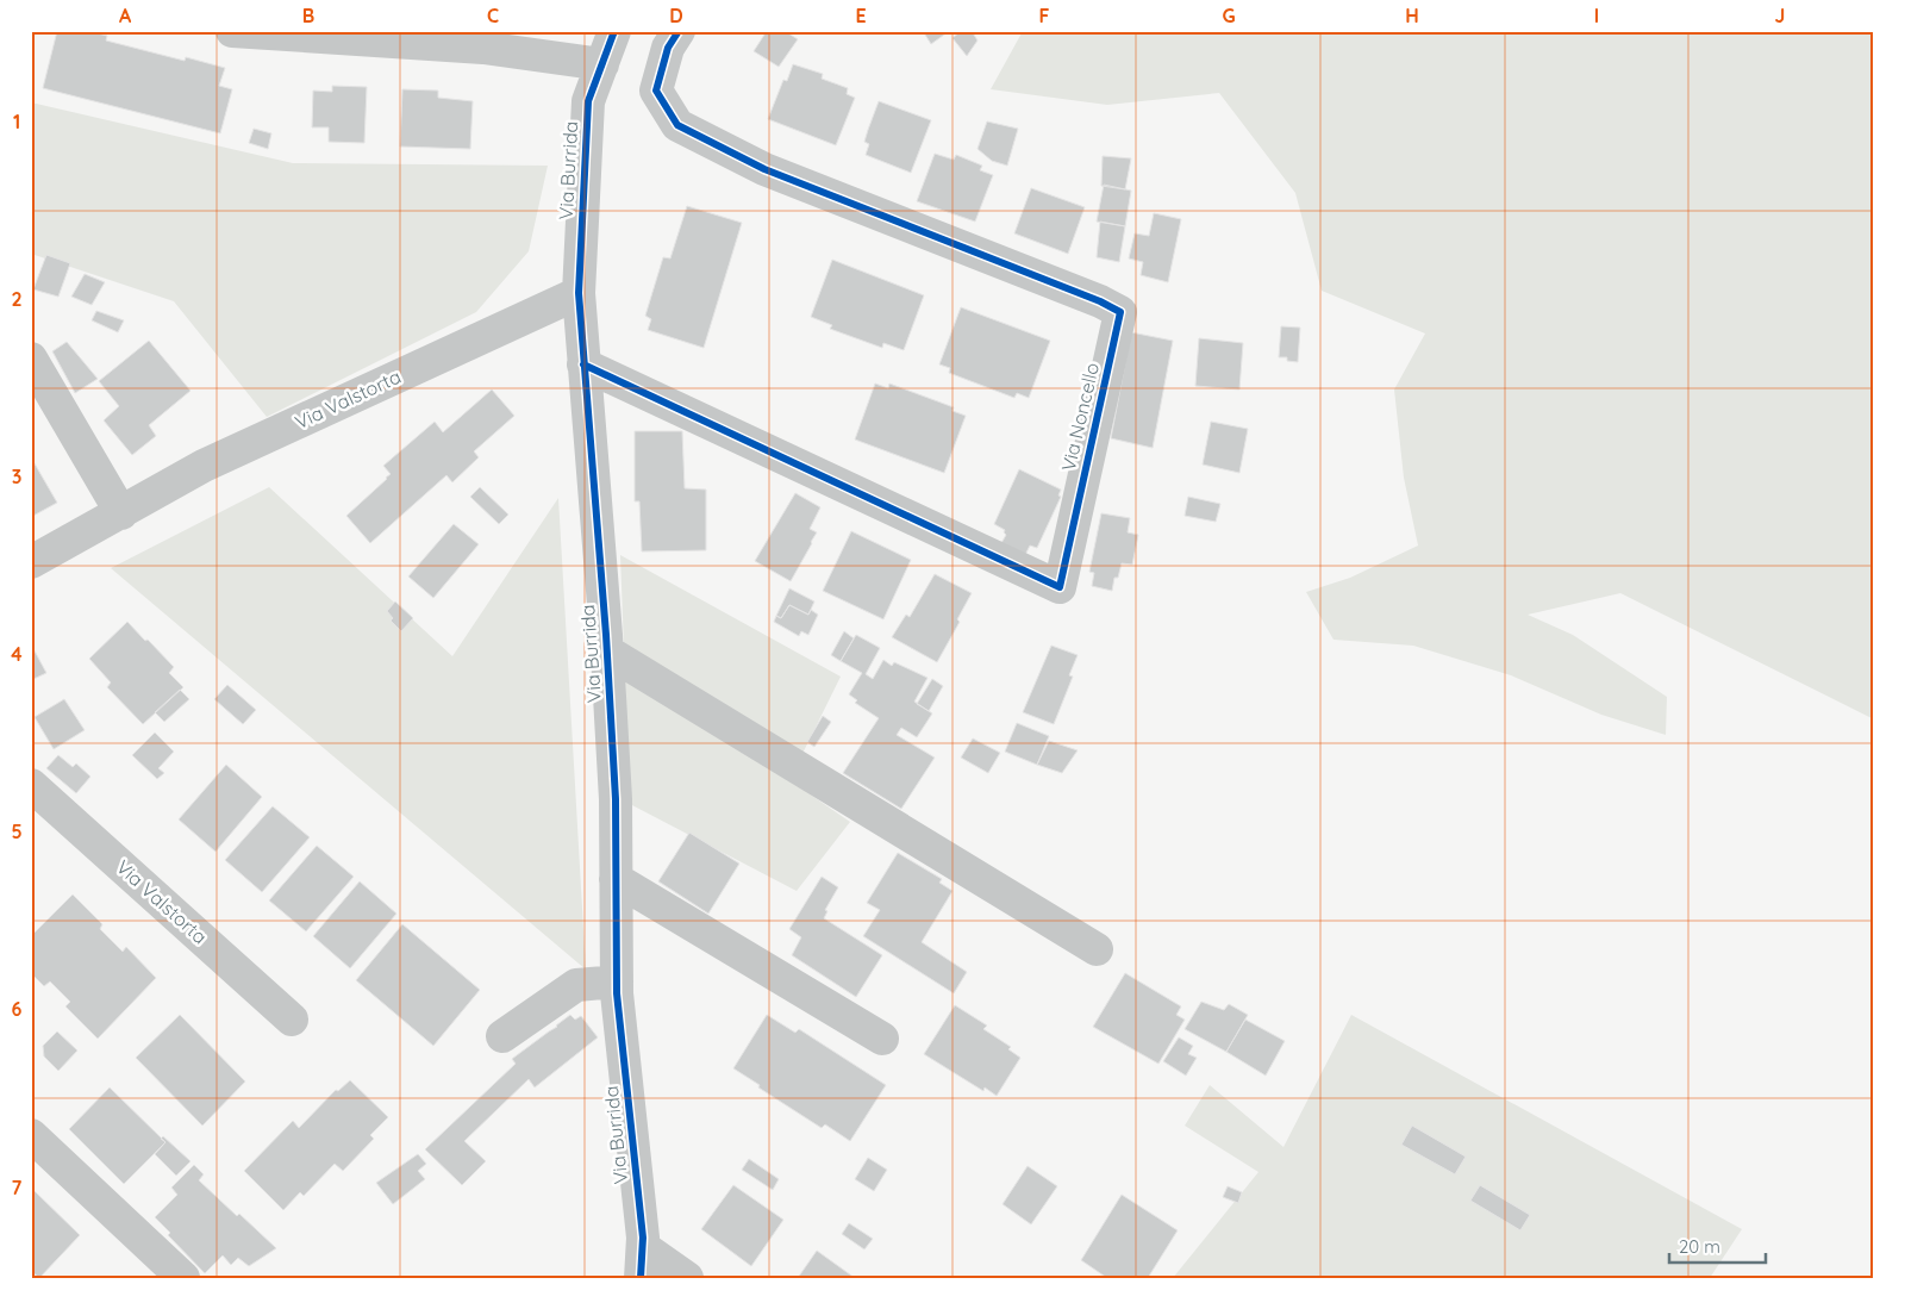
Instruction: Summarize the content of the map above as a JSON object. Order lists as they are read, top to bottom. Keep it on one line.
{"streets":{"street":["Via Burrida","Via Valstorta","Via Noncello"]},"crossings":[["Via Burrida","Via Valstorta"],["Via Burrida","Via Noncello"]],"scale_bar":"20 m","grid":{"columns":["A","B","C","D","E","F","G","H","I","J"],"rows":["1","2","3","4","5","6","7"]}}
